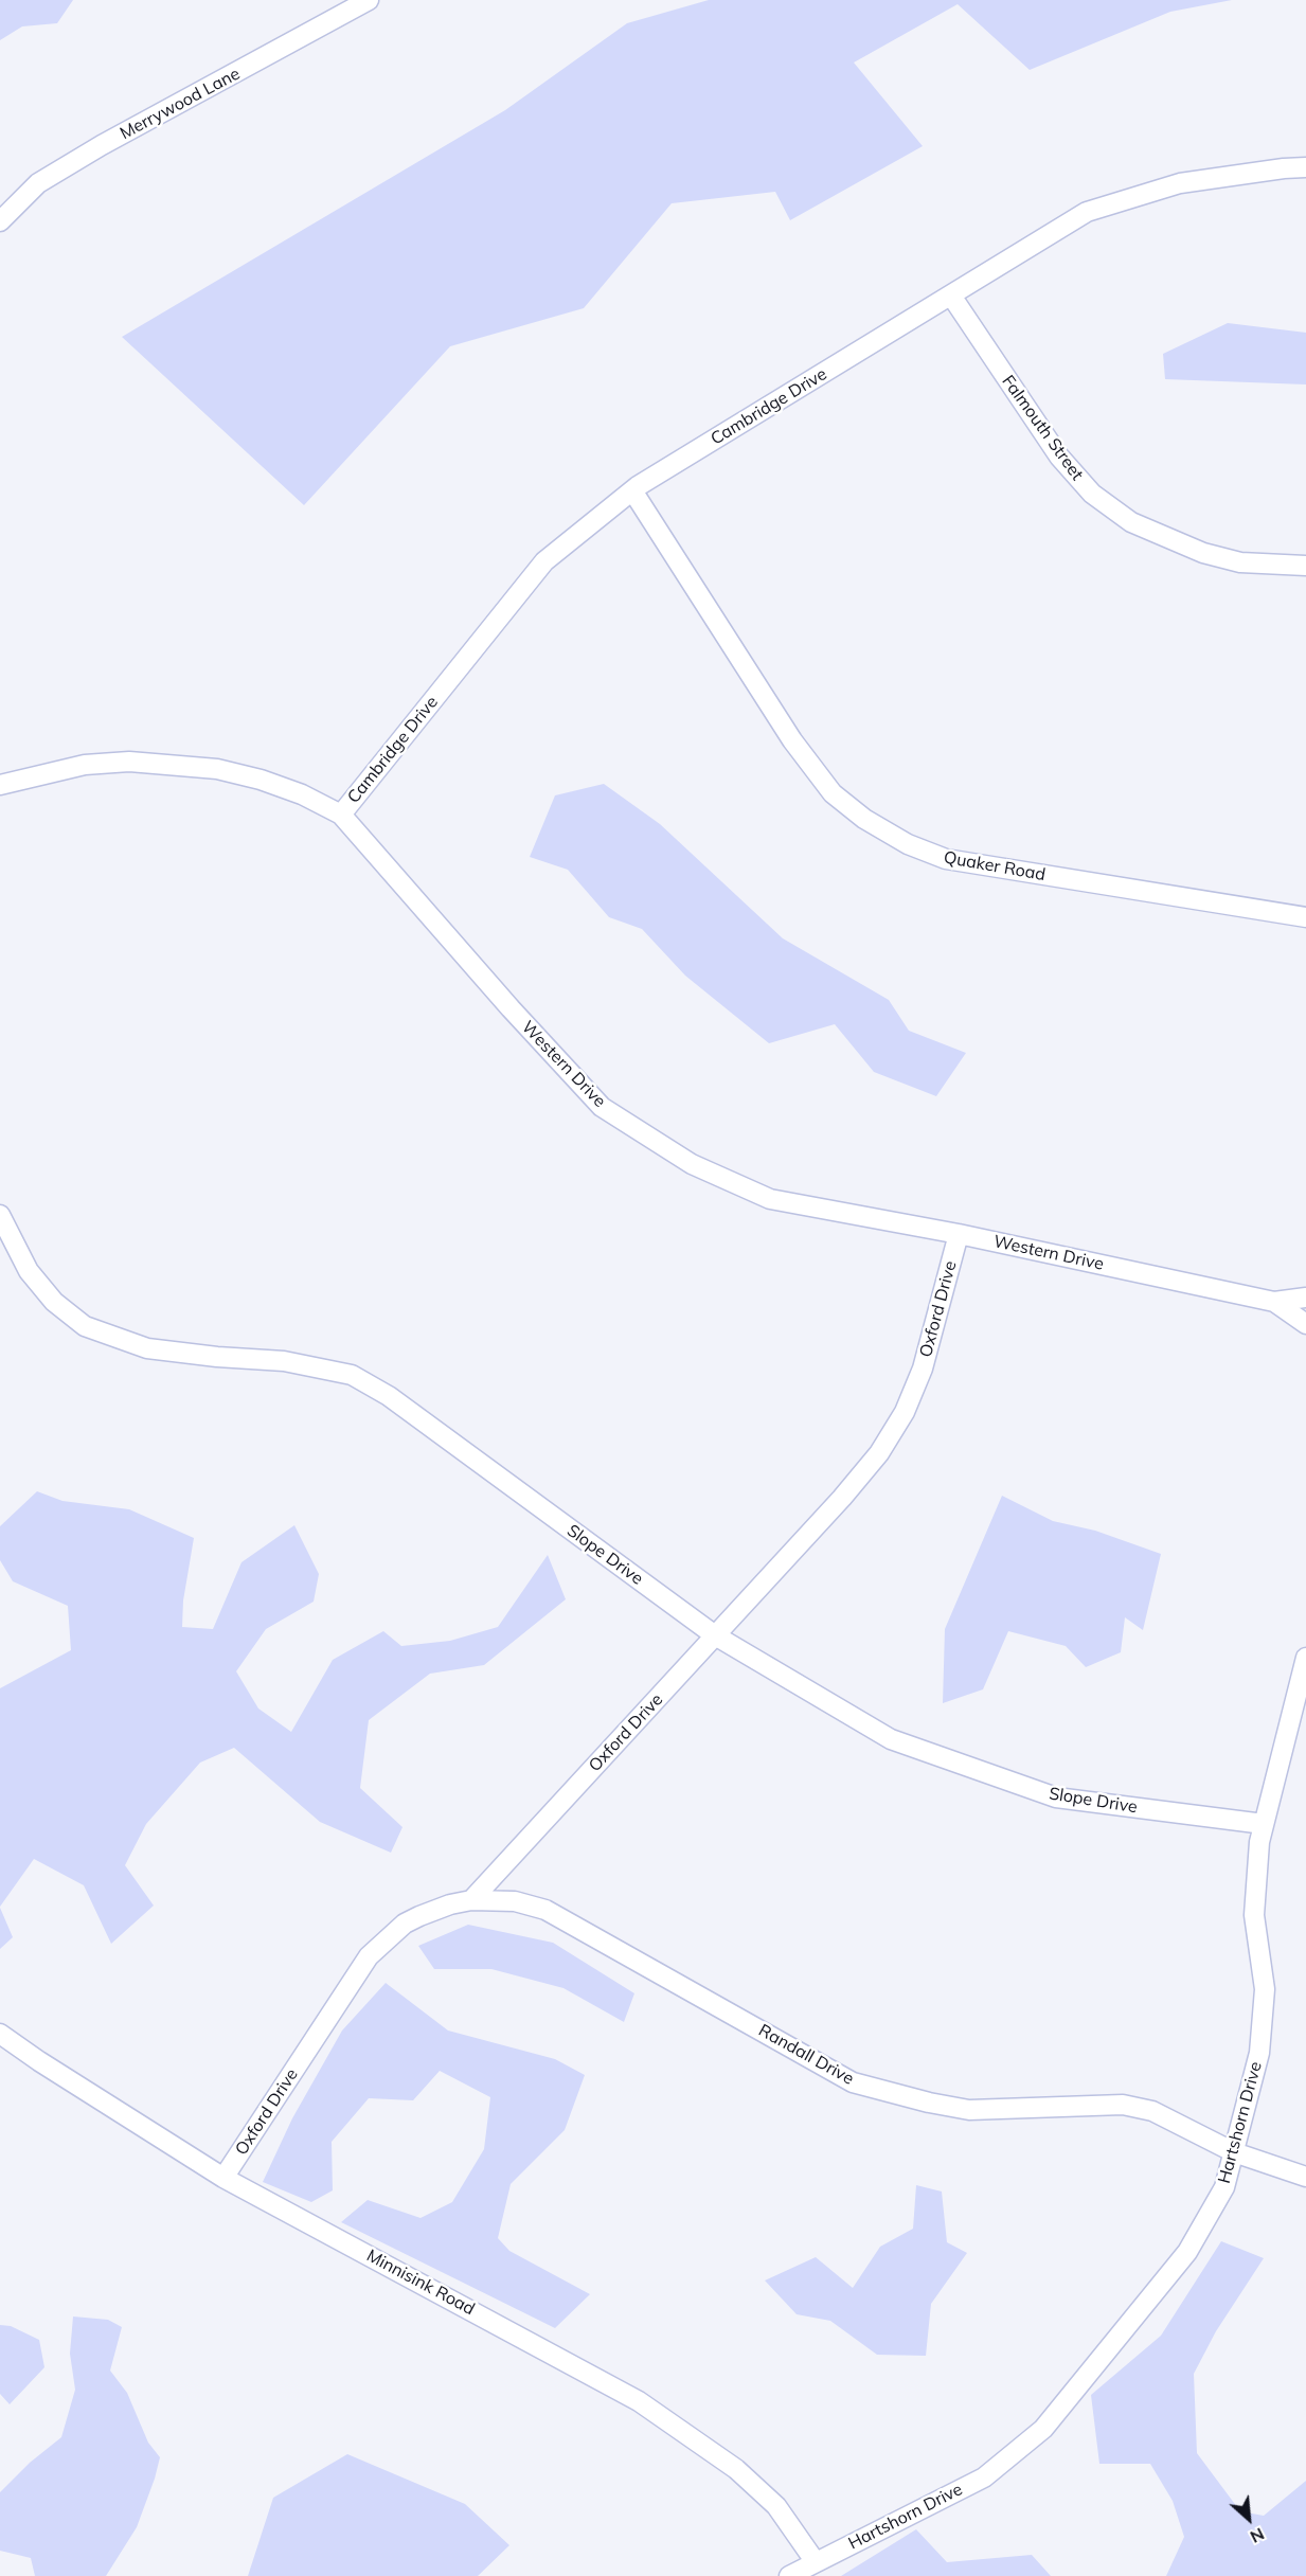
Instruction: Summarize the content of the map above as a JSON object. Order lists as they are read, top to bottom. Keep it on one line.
{"streets":{"street":["Merrywood Lane","Cambridge Drive","Falmouth Street","Quaker Road","Western Drive","Oxford Drive","Slope Drive","Randall Drive","Hartshorn Drive","Minnisink Road"]},"crossings":[["Cambridge Drive","Falmouth Street"],["Cambridge Drive","Quaker Road"],["Cambridge Drive","Western Drive"],["Western Drive","Oxford Drive"],["Oxford Drive","Slope Drive"],["Oxford Drive","Randall Drive"],["Oxford Drive","Minnisink Road"],["Slope Drive","Hartshorn Drive"],["Randall Drive","Hartshorn Drive"],["Hartshorn Drive","Minnisink Road"]],"north":"bottom right"}
